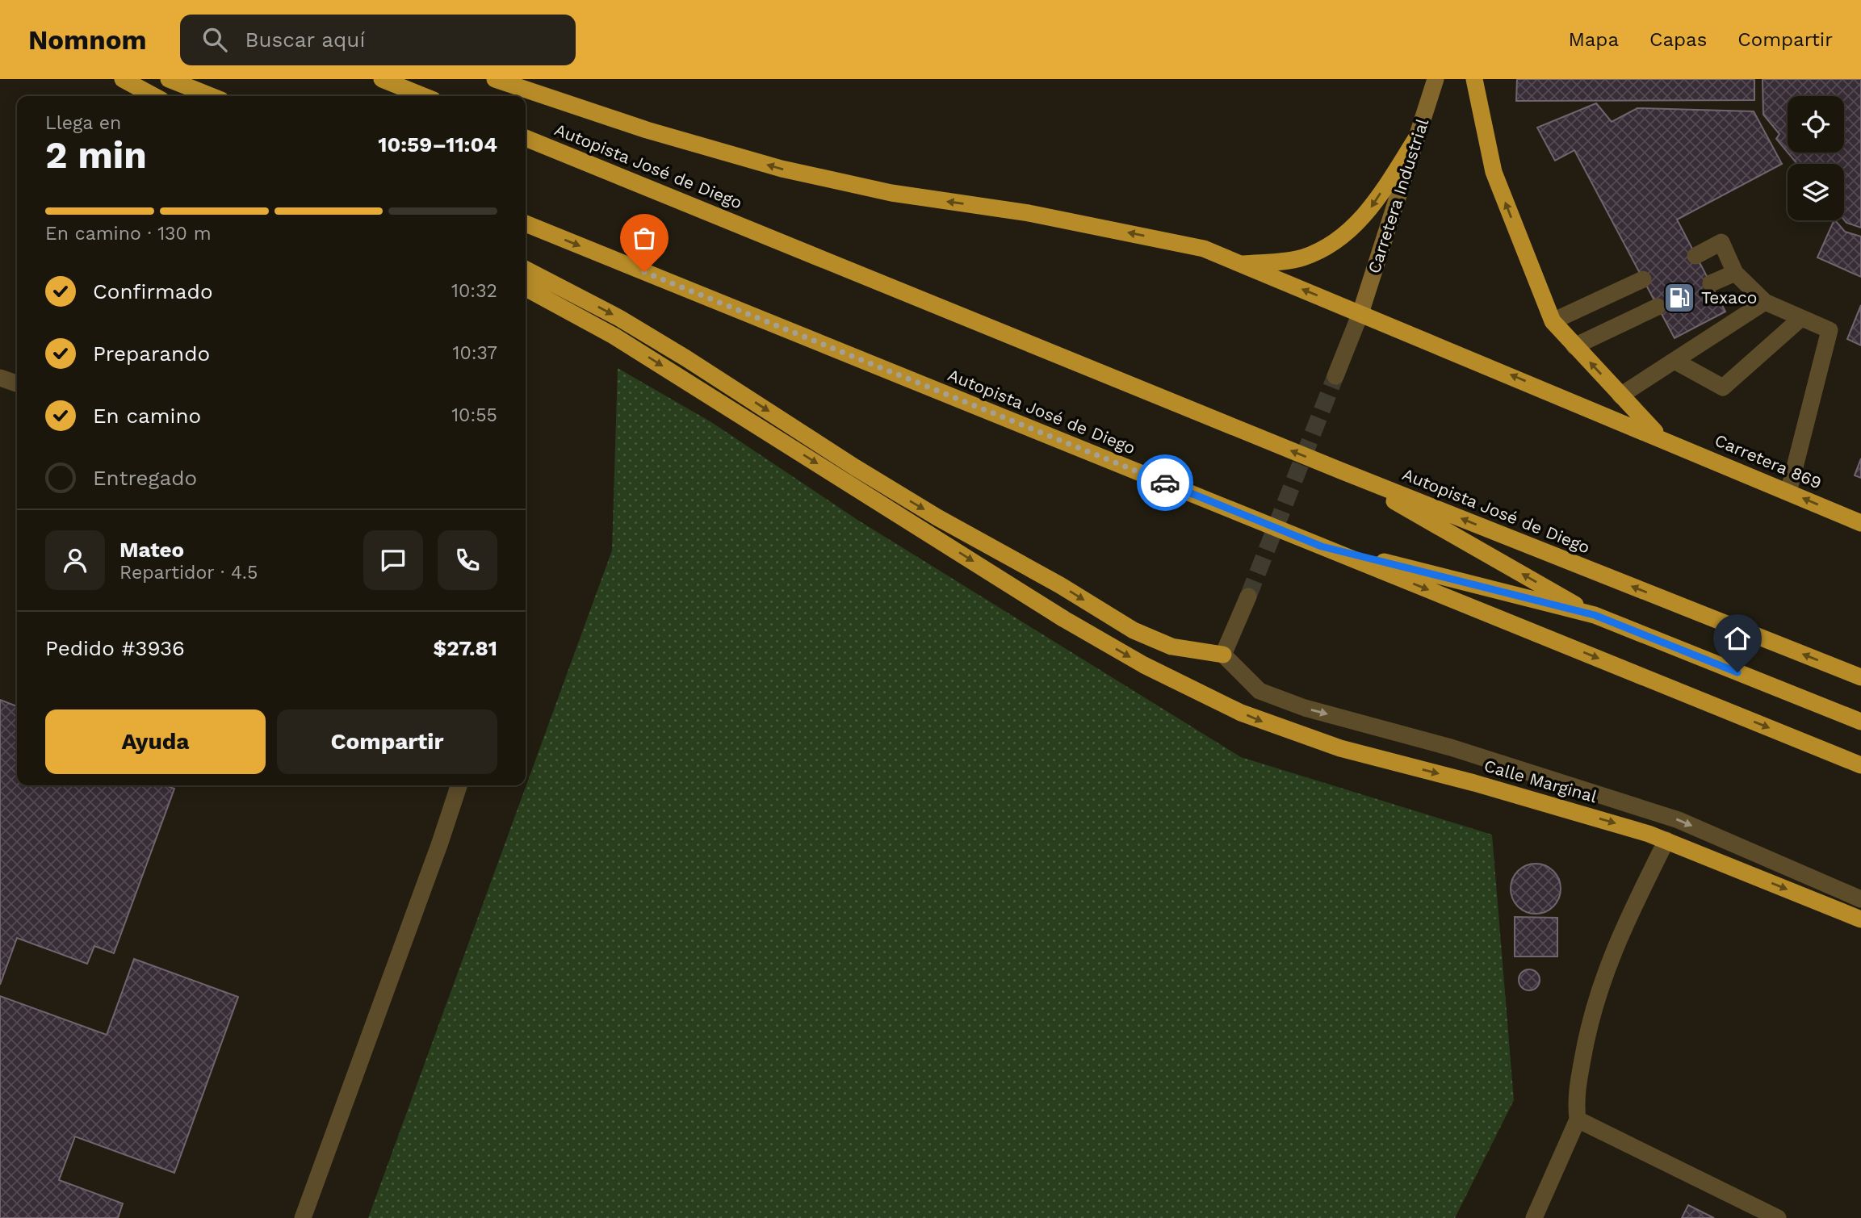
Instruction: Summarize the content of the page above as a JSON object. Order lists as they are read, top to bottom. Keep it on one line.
{"streets":{"highway":["Autopista José de Diego","Carretera 869","Calle Marginal"],"street":["Carretera Industrial"]},"crossings":[["Carretera Industrial","Carretera 869"]],"one_way":["Carretera 869","Calle Marginal"],"places":{"fuel station":["Texaco"]},"page":{"header":"Nomnom","search":"Buscar aquí","nav":["Mapa","Capas","Compartir"],"heading":["2 min","Llega en","10:59–11:04"],"panel":["Mateo","Repartidor · 4.5","Pedido #3936","$27.81"],"bar":"En camino · 130 m","list":[["Confirmado","10:32"],["Preparando","10:37"],["En camino","10:55"],"Entregado"],"buttons":["Ayuda","Compartir"]}}
